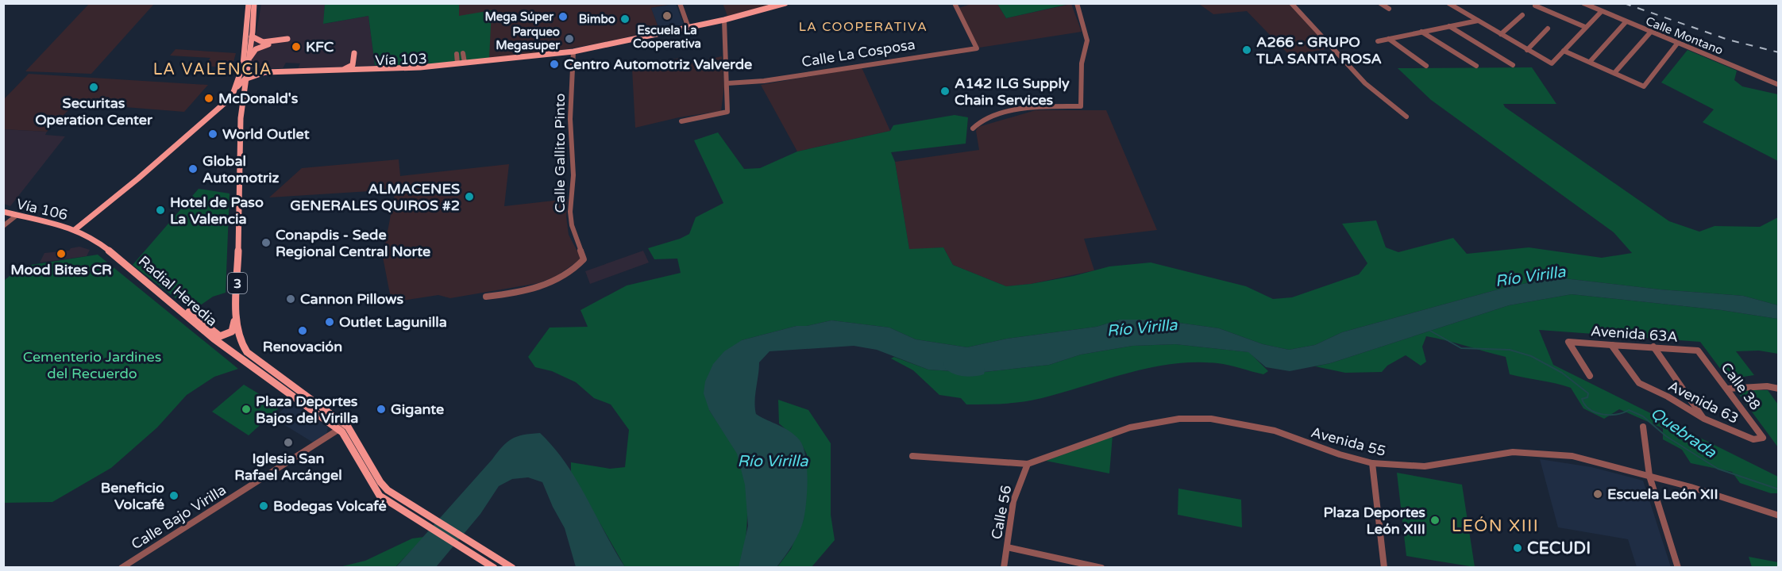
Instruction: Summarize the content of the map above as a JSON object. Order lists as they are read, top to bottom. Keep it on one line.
{"streets":{"main road":["Vía 103","Vía 106","3","Radial Heredia"],"street":["Calle Montano","Calle La Cosposa","Calle Gallito Pinto","Avenida 63A","Calle 38","Avenida 63","Avenida 55","Calle 56","Calle Bajo Virilla"]},"crossings":[["Vía 103","Calle Gallito Pinto"],["Vía 103","Radial Heredia"],["Vía 106","Radial Heredia"],["Radial Heredia","Calle Bajo Virilla"],["Avenida 63A","Calle 38"],["Avenida 63A","Avenida 63"],["Calle 38","Avenida 63"],["Avenida 55","Calle 56"]],"districts":["LA COOPERATIVA","LA VALENCIA","LEÓN XIII"],"water":["Río Virilla","Quebrada"],"parks":["Cementerio Jardines del Recuerdo"],"places":["Escuela La Cooperativa","Mega Súper","Bimbo","Parqueo Megasuper","KFC","A266 - GRUPO TLA SANTA ROSA","Centro Automotriz Valverde","Securitas Operation Center","A142 ILG Supply Chain Services","McDonald's","World Outlet","Global Automotriz","ALMACENES GENERALES QUIROS #2","Hotel de Paso La Valencia","Conapdis - Sede Regional Central Norte","Mood Bites CR","Cannon Pillows","Outlet Lagunilla","Renovación","Plaza Deportes Bajos del Virilla","Gigante","Iglesia San Rafael Arcángel","Escuela León XII","Beneficio Volcafé","Bodegas Volcafé","Plaza Deportes León XIII","CECUDI"]}
